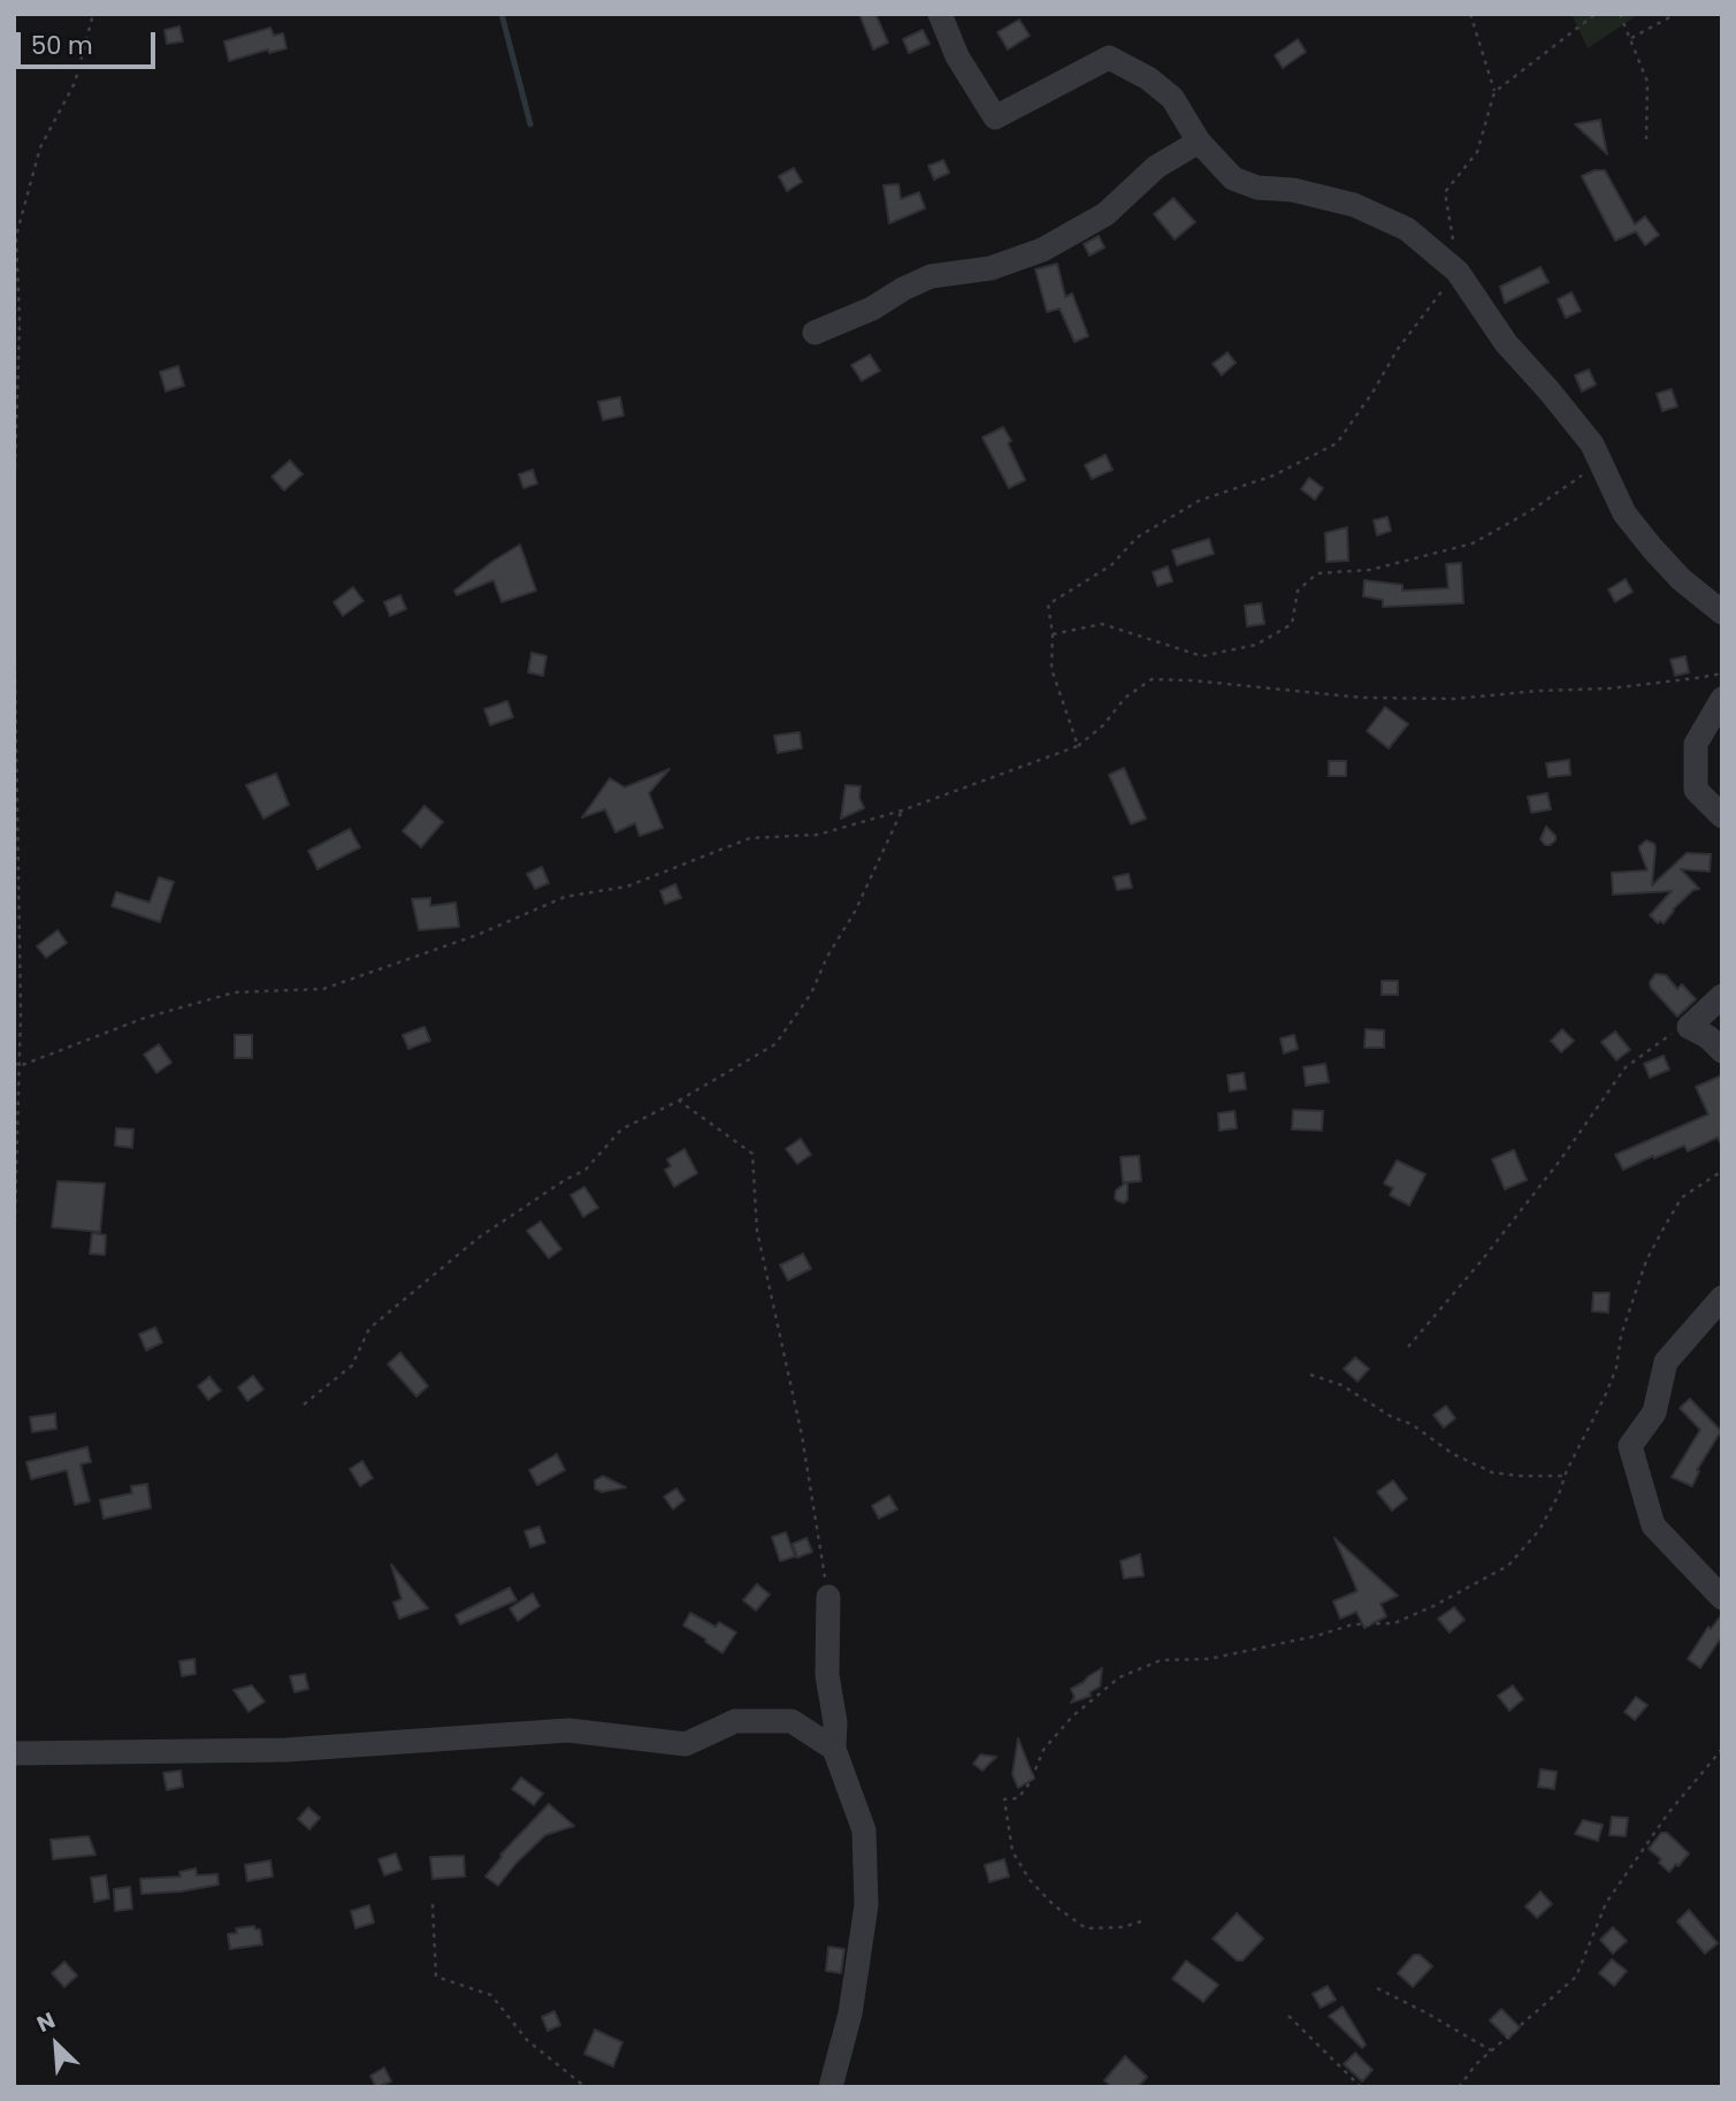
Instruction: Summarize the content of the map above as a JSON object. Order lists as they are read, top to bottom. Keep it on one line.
{"scale_bar":"50 m","north":"top left"}
